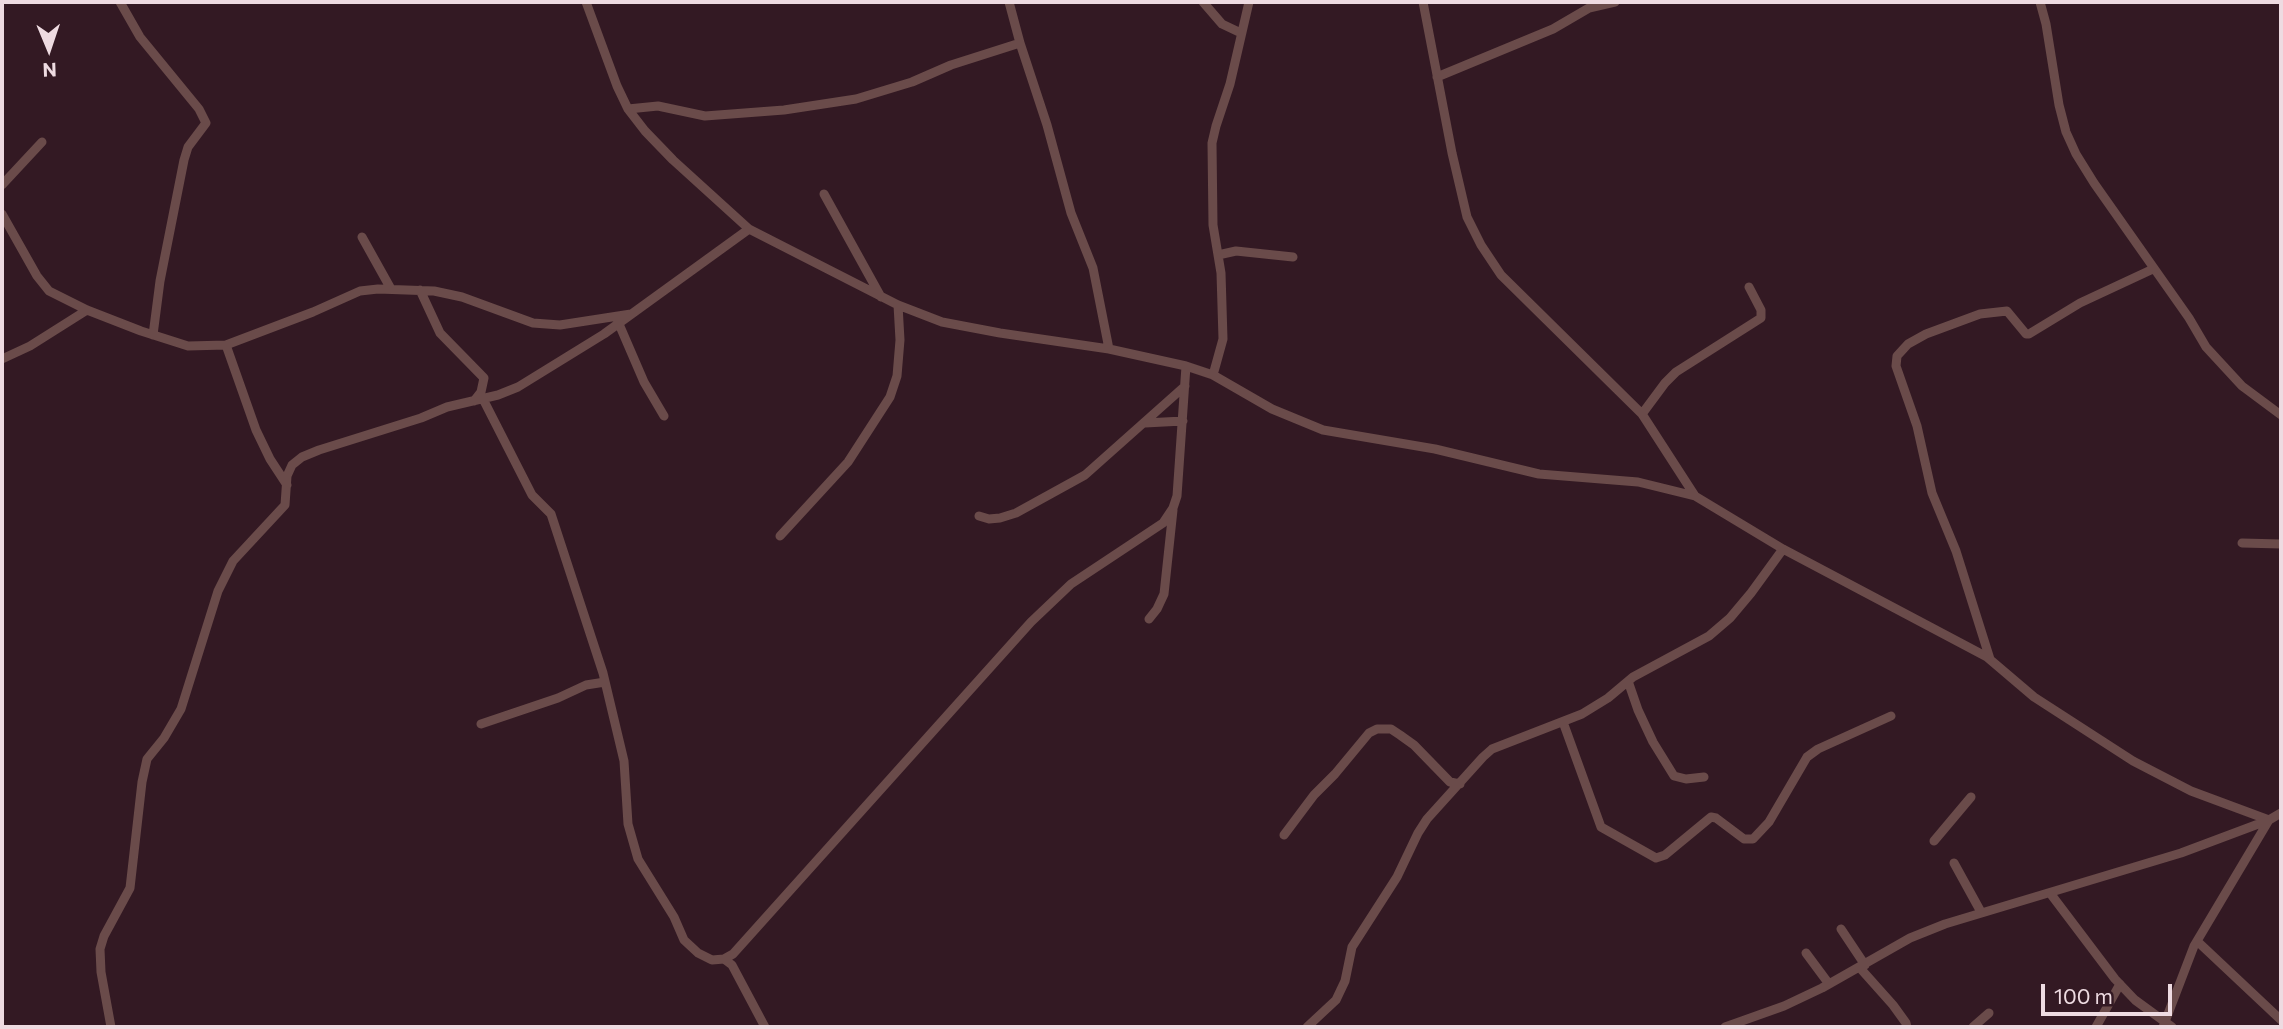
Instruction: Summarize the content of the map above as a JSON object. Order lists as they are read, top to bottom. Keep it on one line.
{"scale_bar":"100 m","north":"bottom"}
